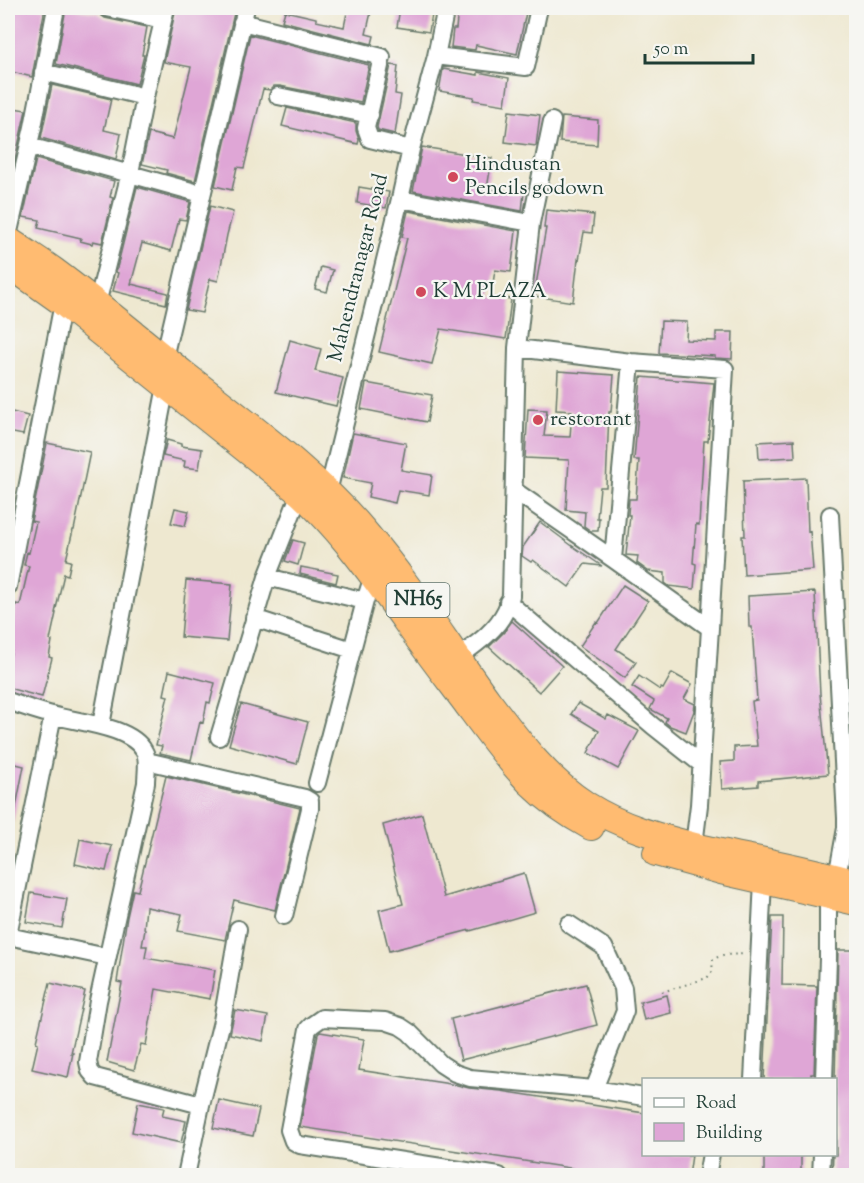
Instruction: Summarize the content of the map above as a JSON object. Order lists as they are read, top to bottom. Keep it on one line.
{"streets":{"highway":["NH65"],"street":["Mahendranagar Road"]},"crossings":[["Mahendranagar Road","NH65"]],"places":["Hindustan Pencils godown","K M PLAZA","restorant"],"legend":["Road","Building"],"scale_bar":"50 m"}
